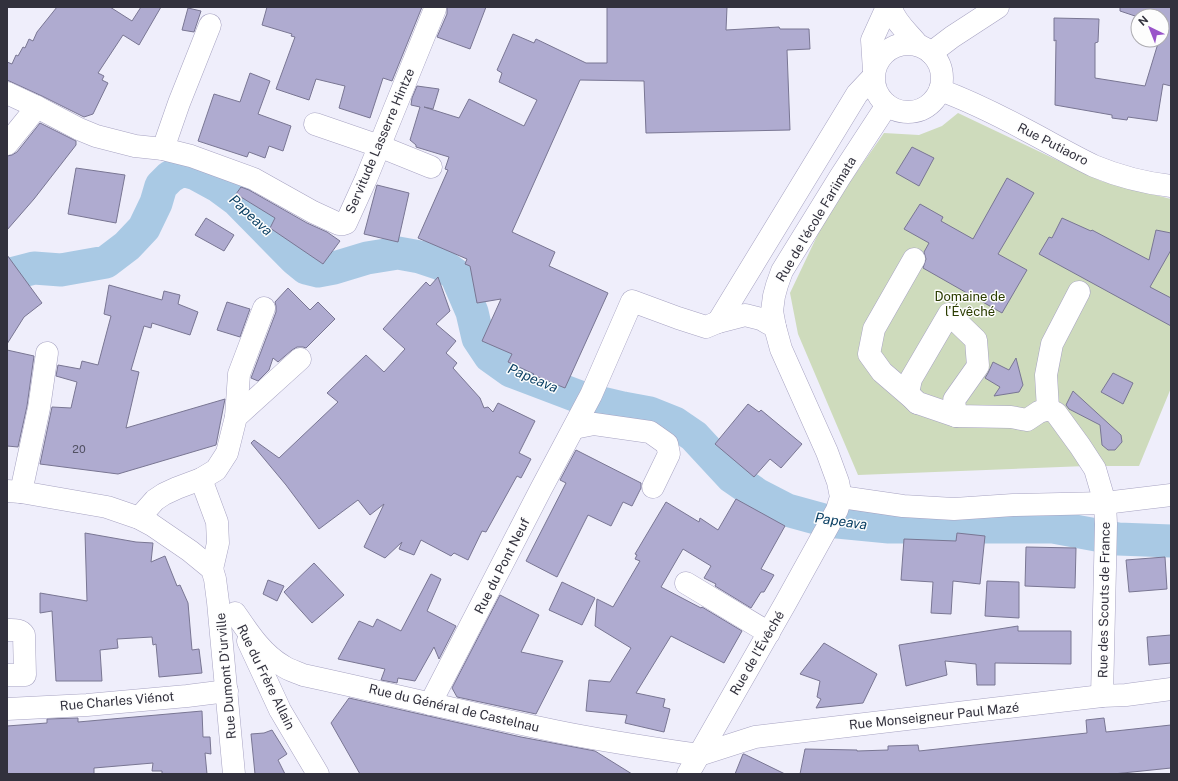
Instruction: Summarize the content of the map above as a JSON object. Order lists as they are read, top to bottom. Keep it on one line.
{"streets":{"street":["Servitude Lasserre Hintze","Rue Putiaoro","Rue de l'école Fariimata","Rue du Pont Neuf","Rue des Scouts de France","Rue de l'Évêché","Rue Dumont D'urville","Rue du Frère Allain","Rue Charles Viénot","Rue du Général de Castelnau","Rue Monseigneur Paul Mazé"]},"crossings":[["Rue Putiaoro","Rue de l'école Fariimata"],["Rue de l'école Fariimata","Rue du Pont Neuf"],["Rue de l'école Fariimata","Rue de l'Évêché"],["Rue du Pont Neuf","Rue du Général de Castelnau"],["Rue des Scouts de France","Rue Monseigneur Paul Mazé"],["Rue de l'Évêché","Rue du Général de Castelnau"],["Rue de l'Évêché","Rue Monseigneur Paul Mazé"],["Rue Dumont D'urville","Rue du Frère Allain"],["Rue Dumont D'urville","Rue Charles Viénot"],["Rue du Frère Allain","Rue du Général de Castelnau"],["Rue du Général de Castelnau","Rue Monseigneur Paul Mazé"]],"water":["Papeava"],"parks":["Domaine de l'Évêché"],"house_numbers":["20"],"north":"top left"}
